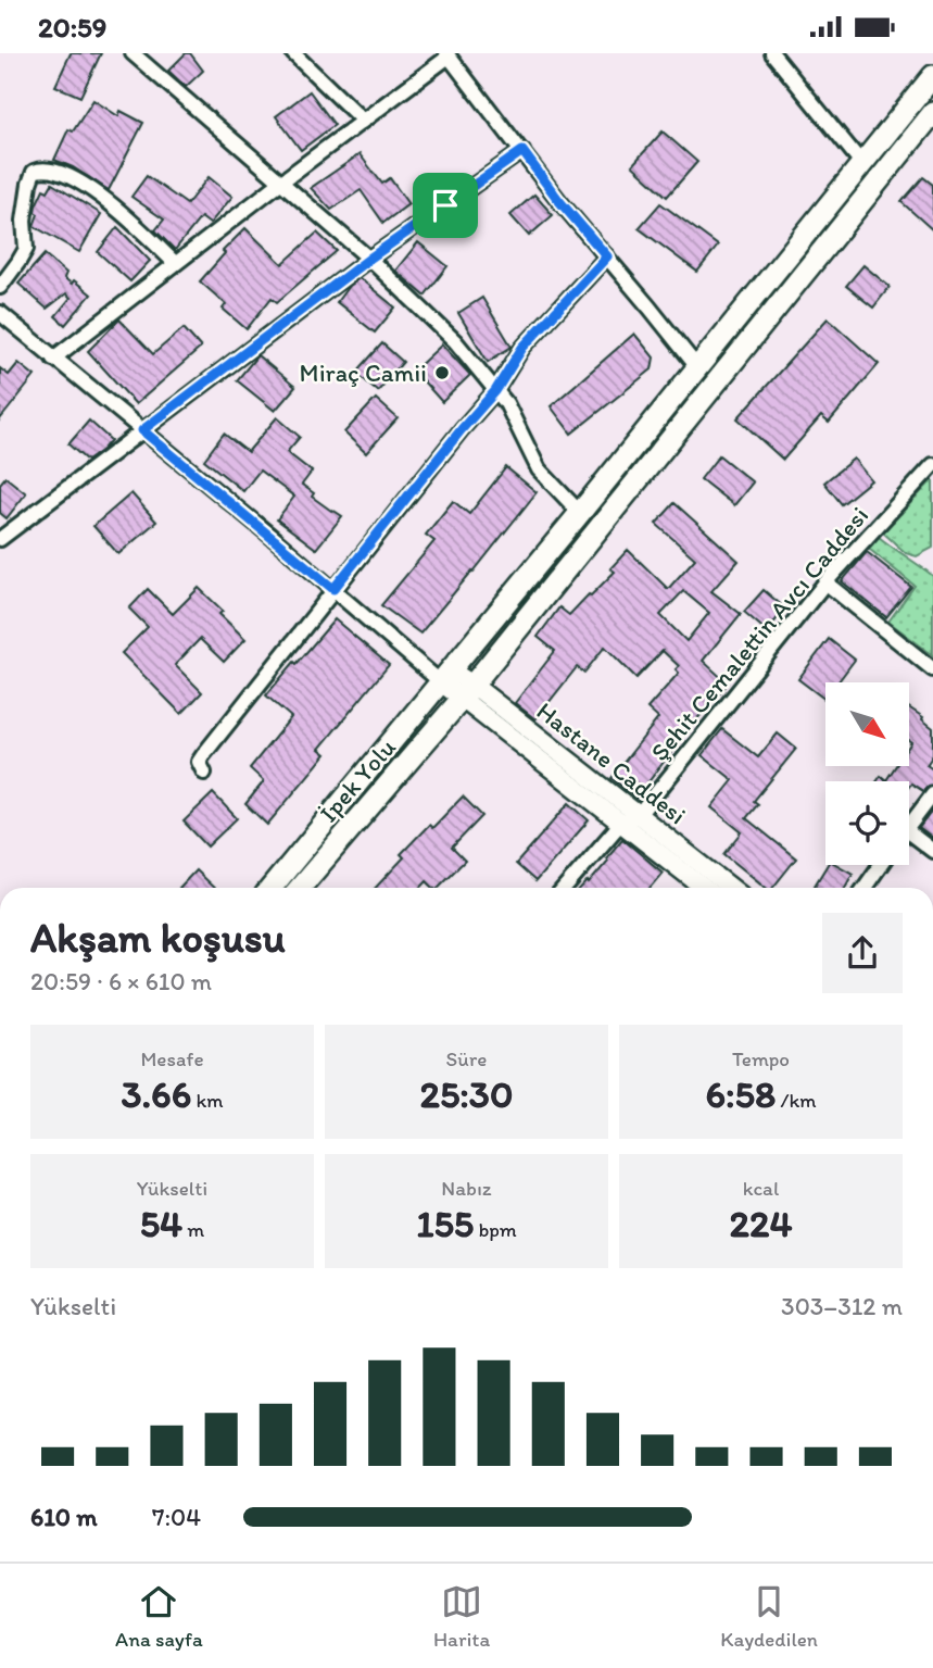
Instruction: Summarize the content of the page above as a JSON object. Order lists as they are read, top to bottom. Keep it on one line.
{"streets":{"highway":["İpek Yolu"],"main road":["Hastane Caddesi"],"street":["Şehit Cemalettin Avcı Caddesi"]},"crossings":[["Şehit Cemalettin Avcı Caddesi","Hastane Caddesi"],["Hastane Caddesi","İpek Yolu"]],"places":["Miraç Camii"],"north":"bottom right","page":{"status":"20:59","heading":["Akşam koşusu","20:59 · 6 × 610 m"],"stats":[["Mesafe","3.66 km"],["Süre","25:30"],["Tempo","6:58 /km"],["Yükselti","54 m"],["Nabız","155 bpm"],["kcal","224"]],"chart":["Yükselti","303–312 m"],"list":[{"name":"610 m","note":"7:04"}],"tabs":["Ana sayfa","Harita","Kaydedilen"]}}
